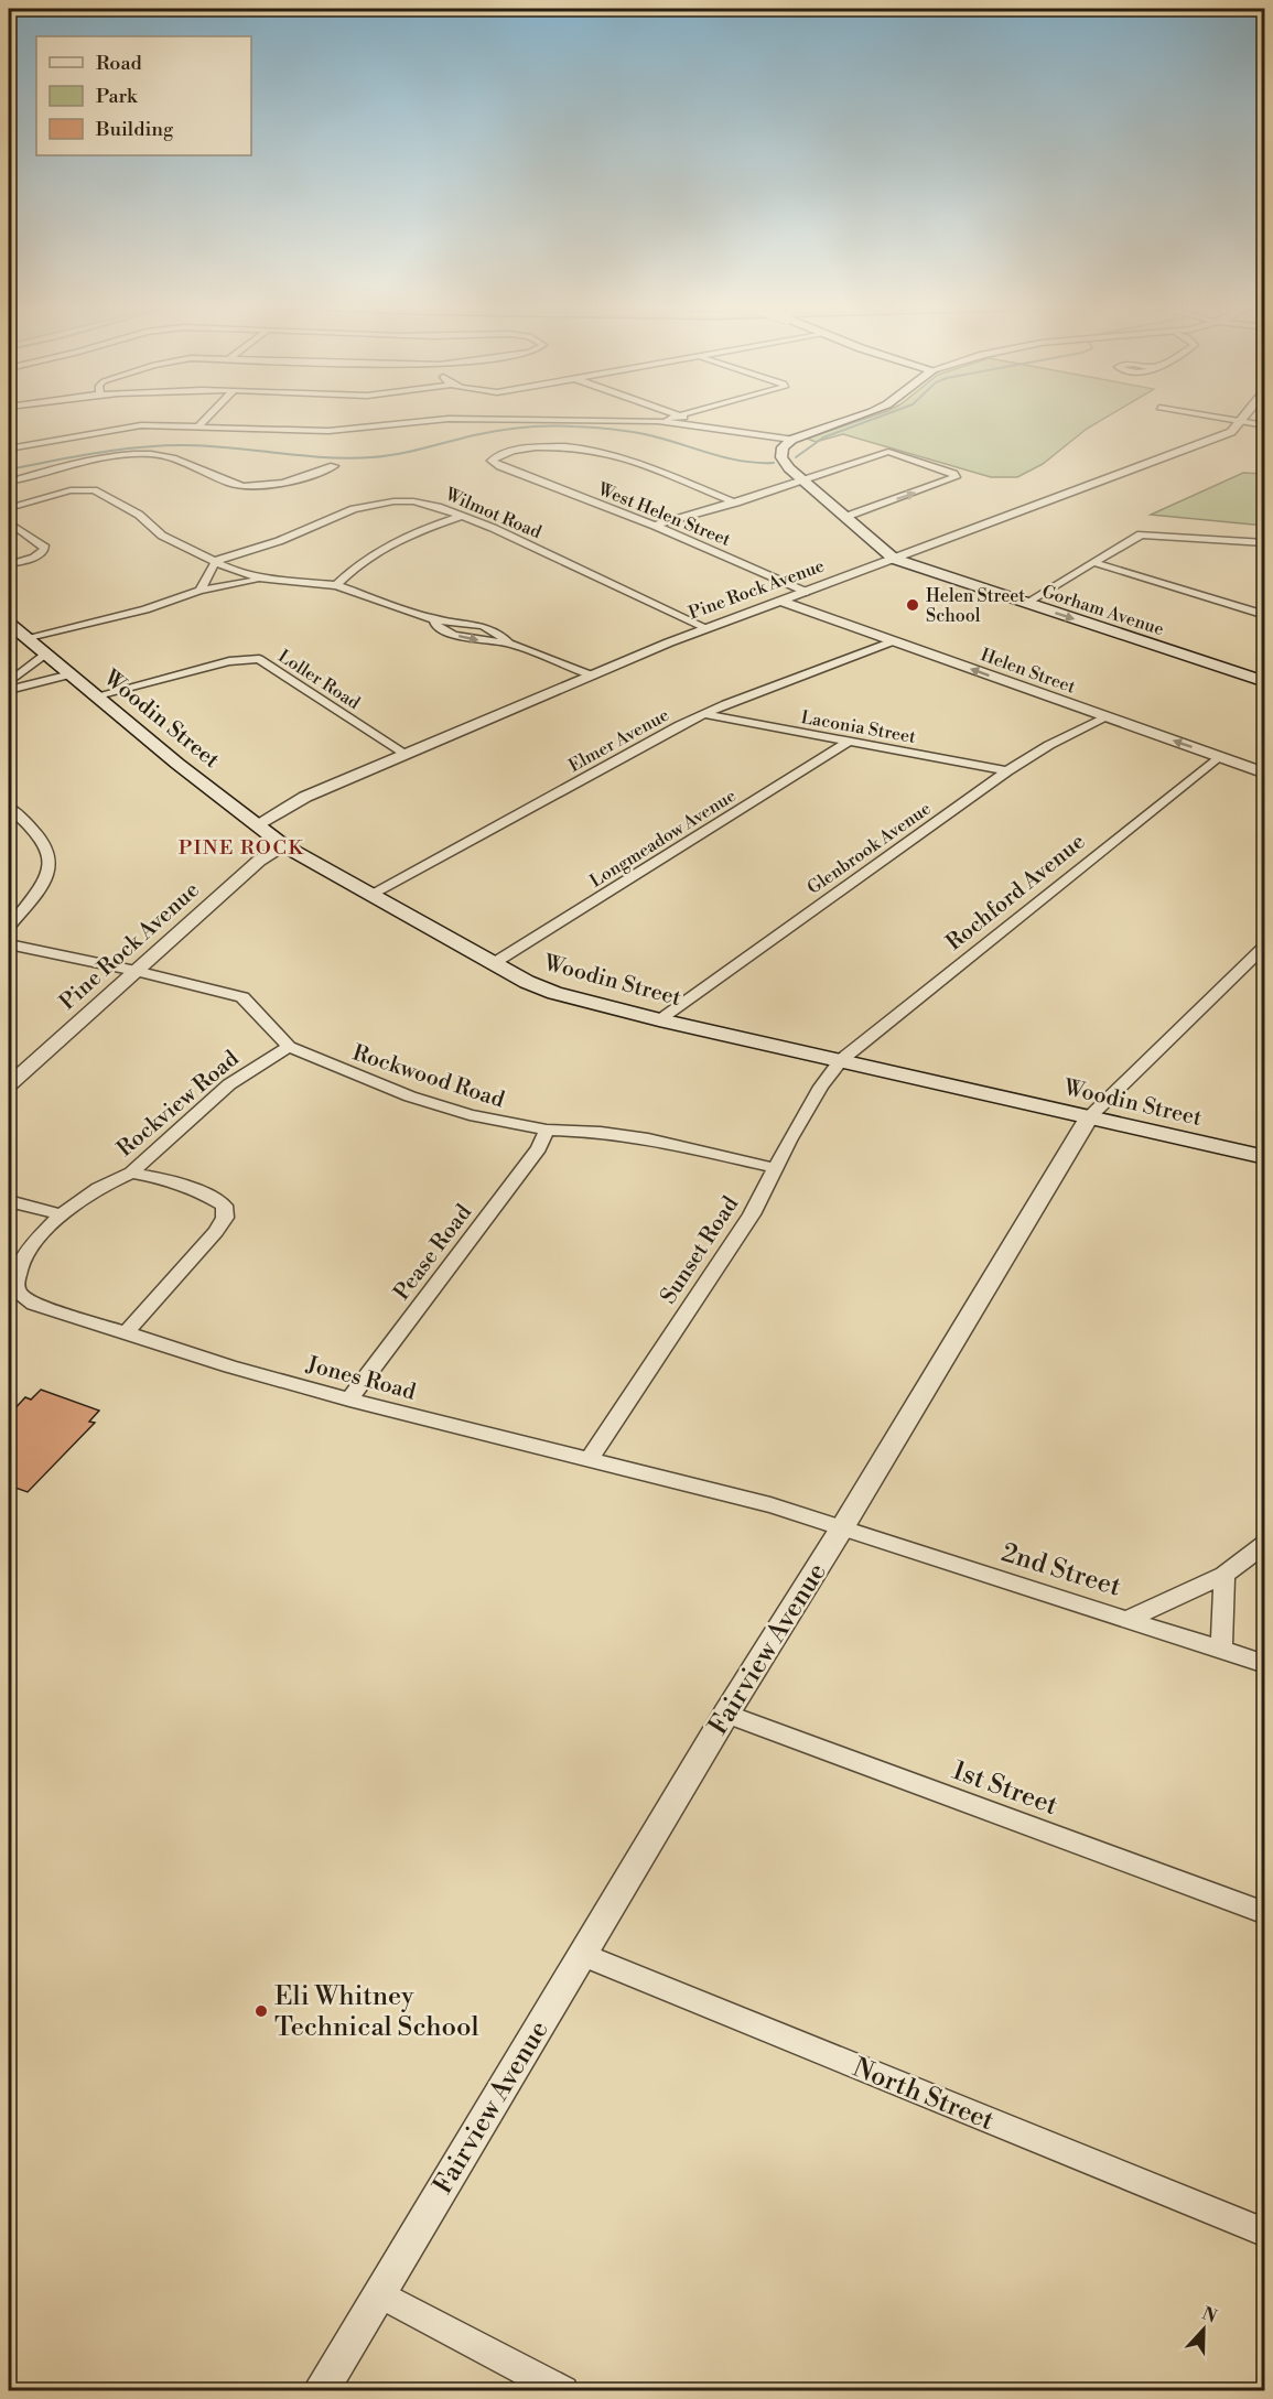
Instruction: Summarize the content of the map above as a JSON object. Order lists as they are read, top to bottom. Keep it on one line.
{"streets":{"main road":["Gorham Avenue","Woodin Street"],"street":["Wilmot Road","West Helen Street","Pine Rock Avenue","Helen Street","Loller Road","Laconia Street","Elmer Avenue","Longmeadow Avenue","Glenbrook Avenue","Rochford Avenue","Rockwood Road","Rockview Road","Sunset Road","Pease Road","Jones Road","2nd Street","Fairview Avenue","1st Street","North Street"]},"crossings":[["Wilmot Road","Pine Rock Avenue"],["West Helen Street","Pine Rock Avenue"],["Pine Rock Avenue","Gorham Avenue"],["Pine Rock Avenue","Helen Street"],["Pine Rock Avenue","Loller Road"],["Pine Rock Avenue","Woodin Street"],["Pine Rock Avenue","Rockwood Road"],["Helen Street","Elmer Avenue"],["Helen Street","Glenbrook Avenue"],["Helen Street","Rochford Avenue"],["Loller Road","Woodin Street"],["Woodin Street","Elmer Avenue"],["Woodin Street","Longmeadow Avenue"],["Woodin Street","Glenbrook Avenue"],["Woodin Street","Rochford Avenue"],["Woodin Street","Sunset Road"],["Woodin Street","Fairview Avenue"],["Laconia Street","Elmer Avenue"],["Laconia Street","Longmeadow Avenue"],["Laconia Street","Glenbrook Avenue"],["Rochford Avenue","Sunset Road"],["Rockwood Road","Rockview Road"],["Rockwood Road","Sunset Road"],["Rockwood Road","Pease Road"],["Rockview Road","Jones Road"],["Sunset Road","Jones Road"],["Pease Road","Jones Road"],["Jones Road","2nd Street"],["Jones Road","Fairview Avenue"],["2nd Street","Fairview Avenue"],["Fairview Avenue","1st Street"],["Fairview Avenue","North Street"]],"one_way":["Gorham Avenue"],"districts":["PINE ROCK"],"places":["Helen Street School","Eli Whitney Technical School"],"legend":["Road","Park","Building"],"north":"top"}
